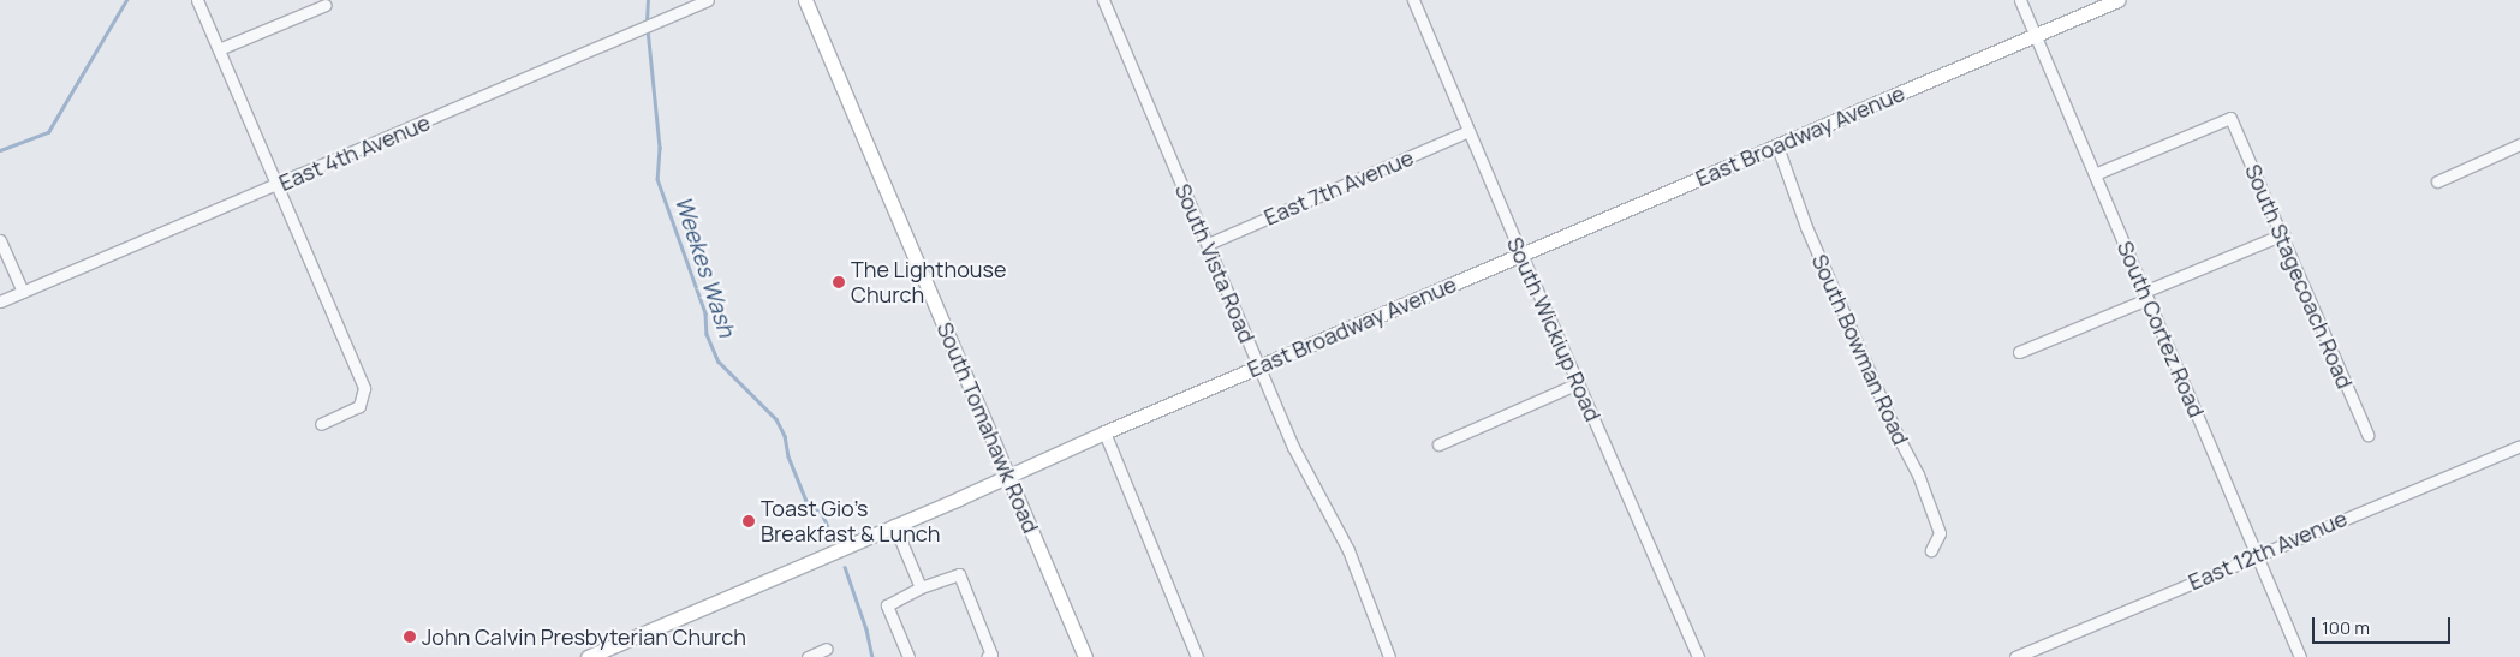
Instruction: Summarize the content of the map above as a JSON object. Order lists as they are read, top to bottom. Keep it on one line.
{"streets":{"main road":["East Broadway Avenue","South Tomahawk Road"],"street":["East 4th Avenue","East 7th Avenue","South Vista Road","South Stagecoach Road","South Wickiup Road","South Cortez Road","South Bowman Road","East 12th Avenue"]},"crossings":[["East Broadway Avenue","South Vista Road"],["East Broadway Avenue","South Wickiup Road"],["East Broadway Avenue","South Cortez Road"],["East Broadway Avenue","South Bowman Road"],["East Broadway Avenue","South Tomahawk Road"],["East 7th Avenue","South Vista Road"],["East 7th Avenue","South Wickiup Road"],["South Stagecoach Road","South Cortez Road"],["South Cortez Road","East 12th Avenue"]],"water":["Weekes Wash"],"places":["The Lighthouse Church","Toast Gio’s Breakfast & Lunch","John Calvin Presbyterian Church"],"scale_bar":"100 m"}
